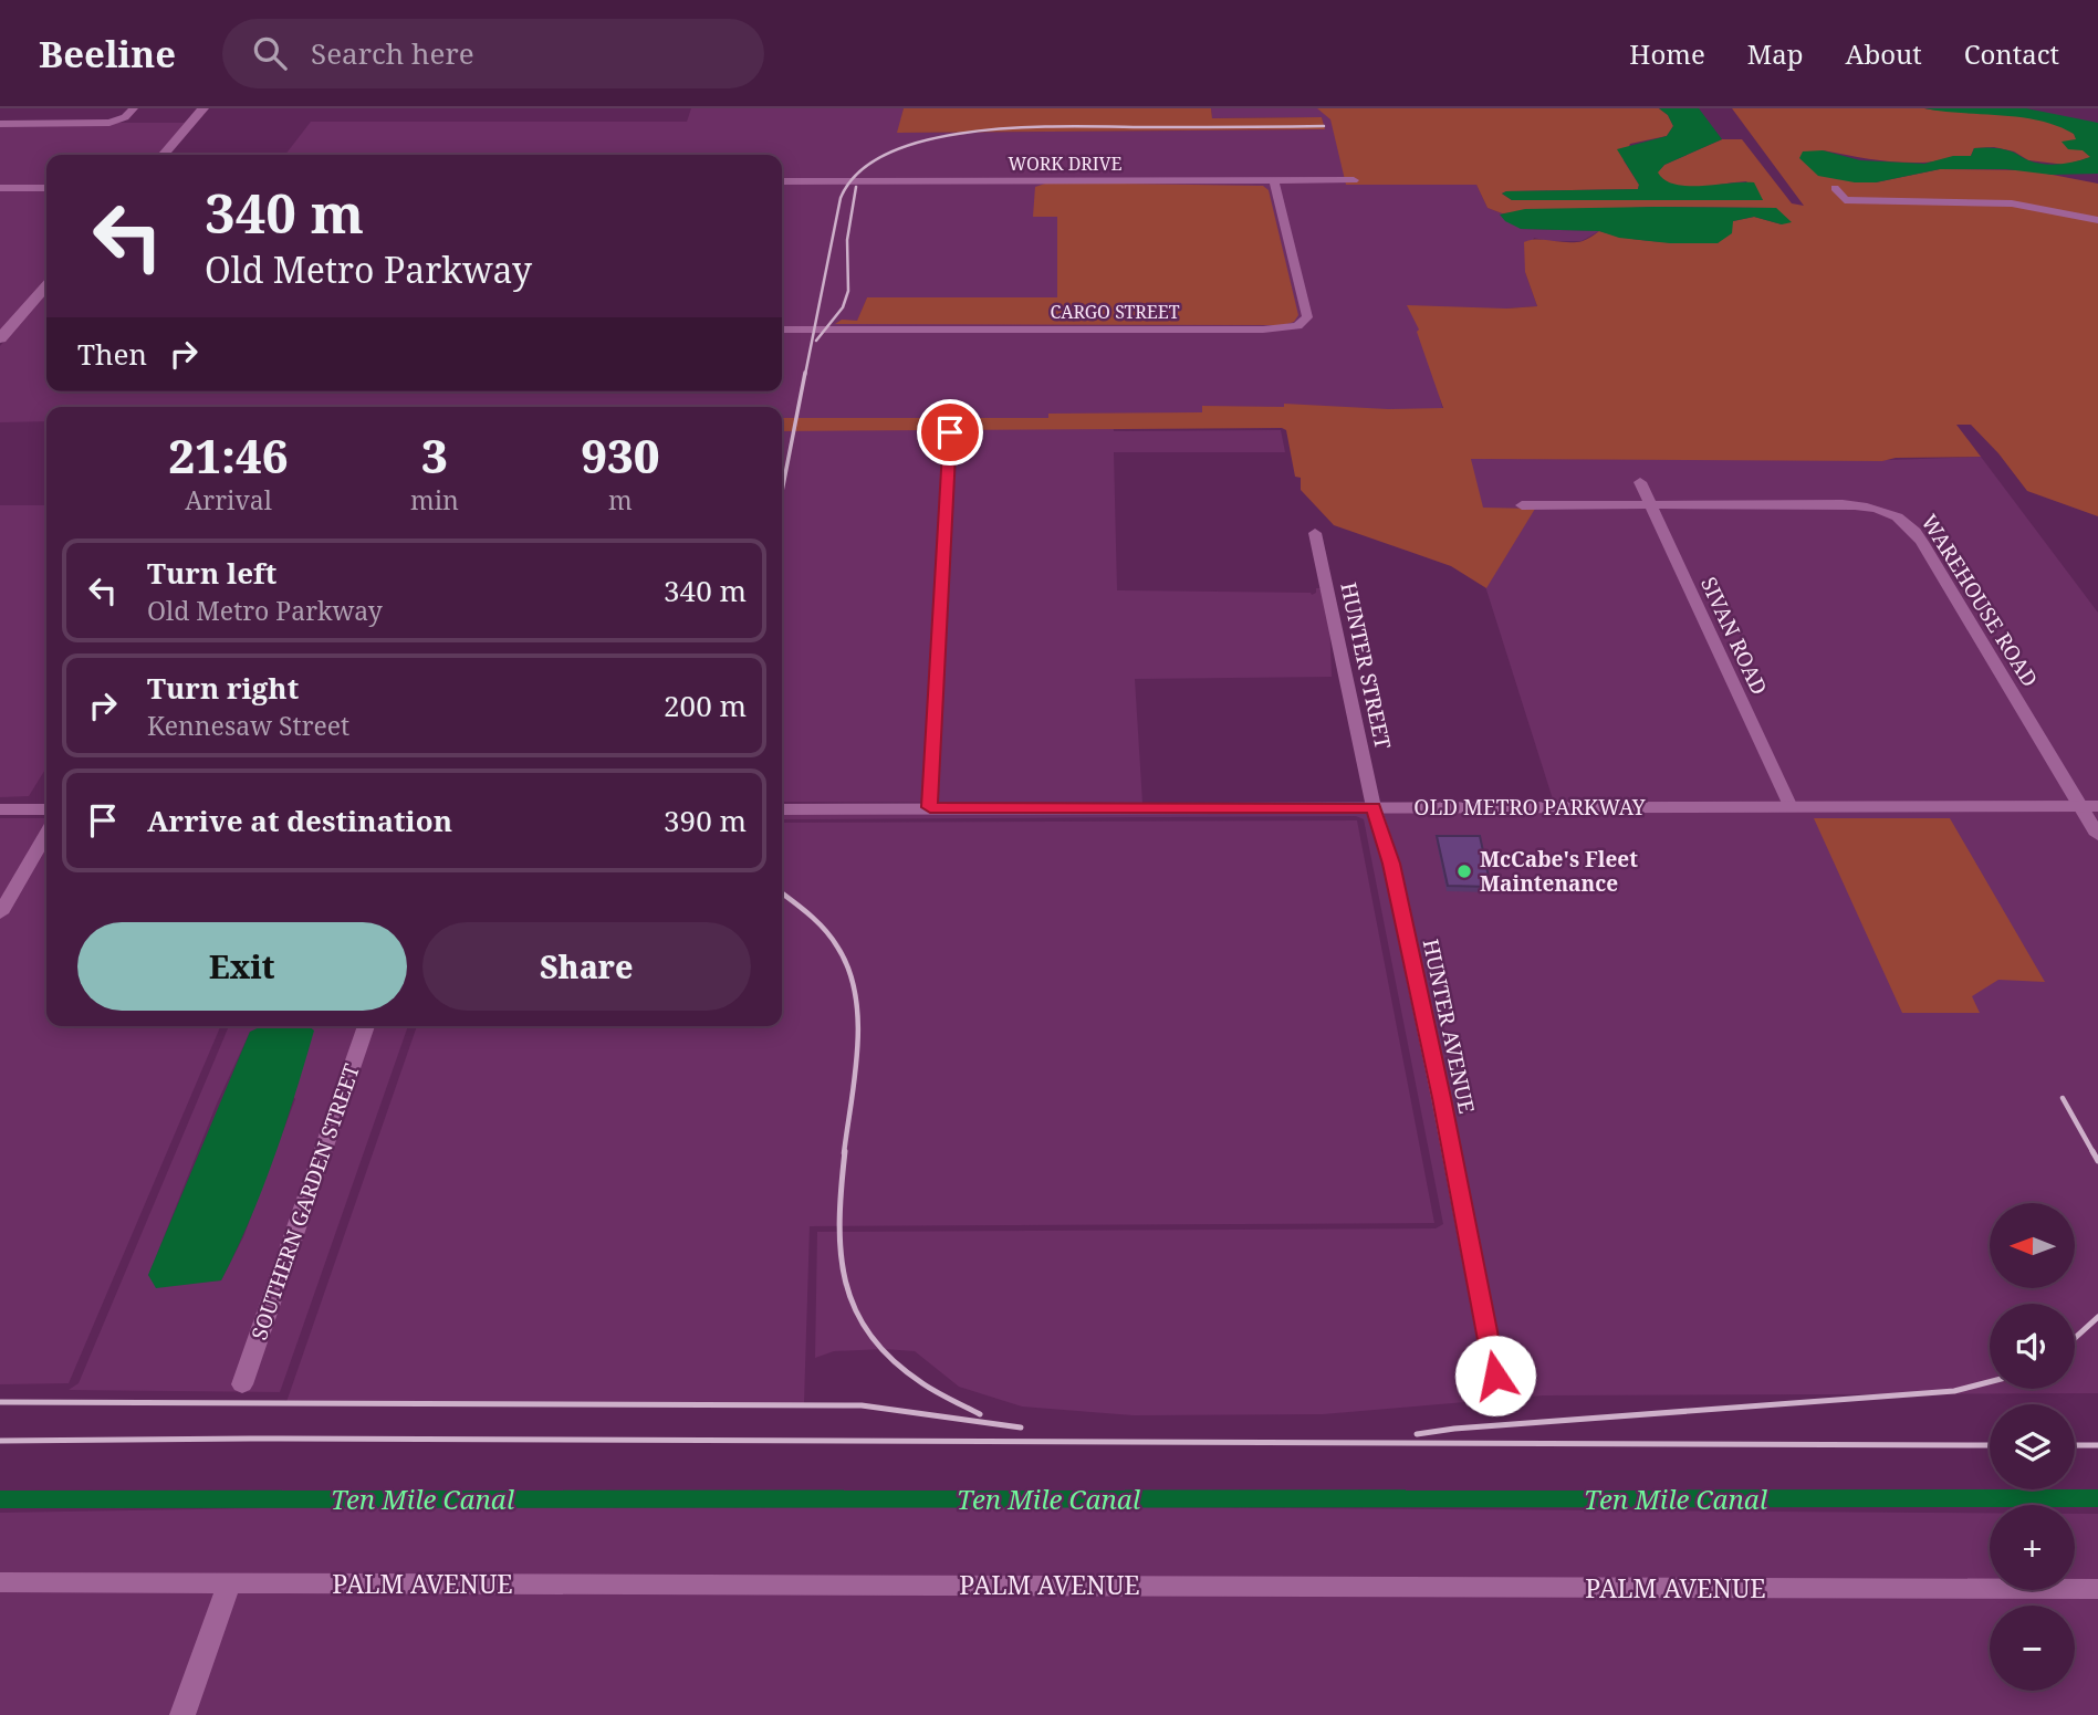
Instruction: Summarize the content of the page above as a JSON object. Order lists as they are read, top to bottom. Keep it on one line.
{"streets":{"street":["WORK DRIVE","CARGO STREET","WAREHOUSE ROAD","SIVAN ROAD","HUNTER STREET","OLD METRO PARKWAY","HUNTER AVENUE","SOUTHERN GARDEN STREET","PALM AVENUE"]},"crossings":[["WORK DRIVE","CARGO STREET"],["WAREHOUSE ROAD","SIVAN ROAD"],["WAREHOUSE ROAD","OLD METRO PARKWAY"],["SIVAN ROAD","OLD METRO PARKWAY"],["HUNTER STREET","OLD METRO PARKWAY"],["HUNTER STREET","HUNTER AVENUE"],["OLD METRO PARKWAY","HUNTER AVENUE"]],"water":["Ten Mile Canal"],"places":["McCabe's Fleet Maintenance"],"north":"left","page":{"header":"Beeline","search":"Search here","nav":["Home","Map","About","Contact"],"turn":["340 m","Old Metro Parkway"],"then":"Then","eta":["21:46","Arrival","3","min","930","m"],"list":[{"name":"Turn left","note":"Old Metro Parkway","value":"340 m"},{"name":"Turn right","note":"Kennesaw Street","value":"200 m"},{"name":"Arrive at destination","value":"390 m"}],"buttons":["Exit","Share"],"map_buttons":["+","−"]}}
